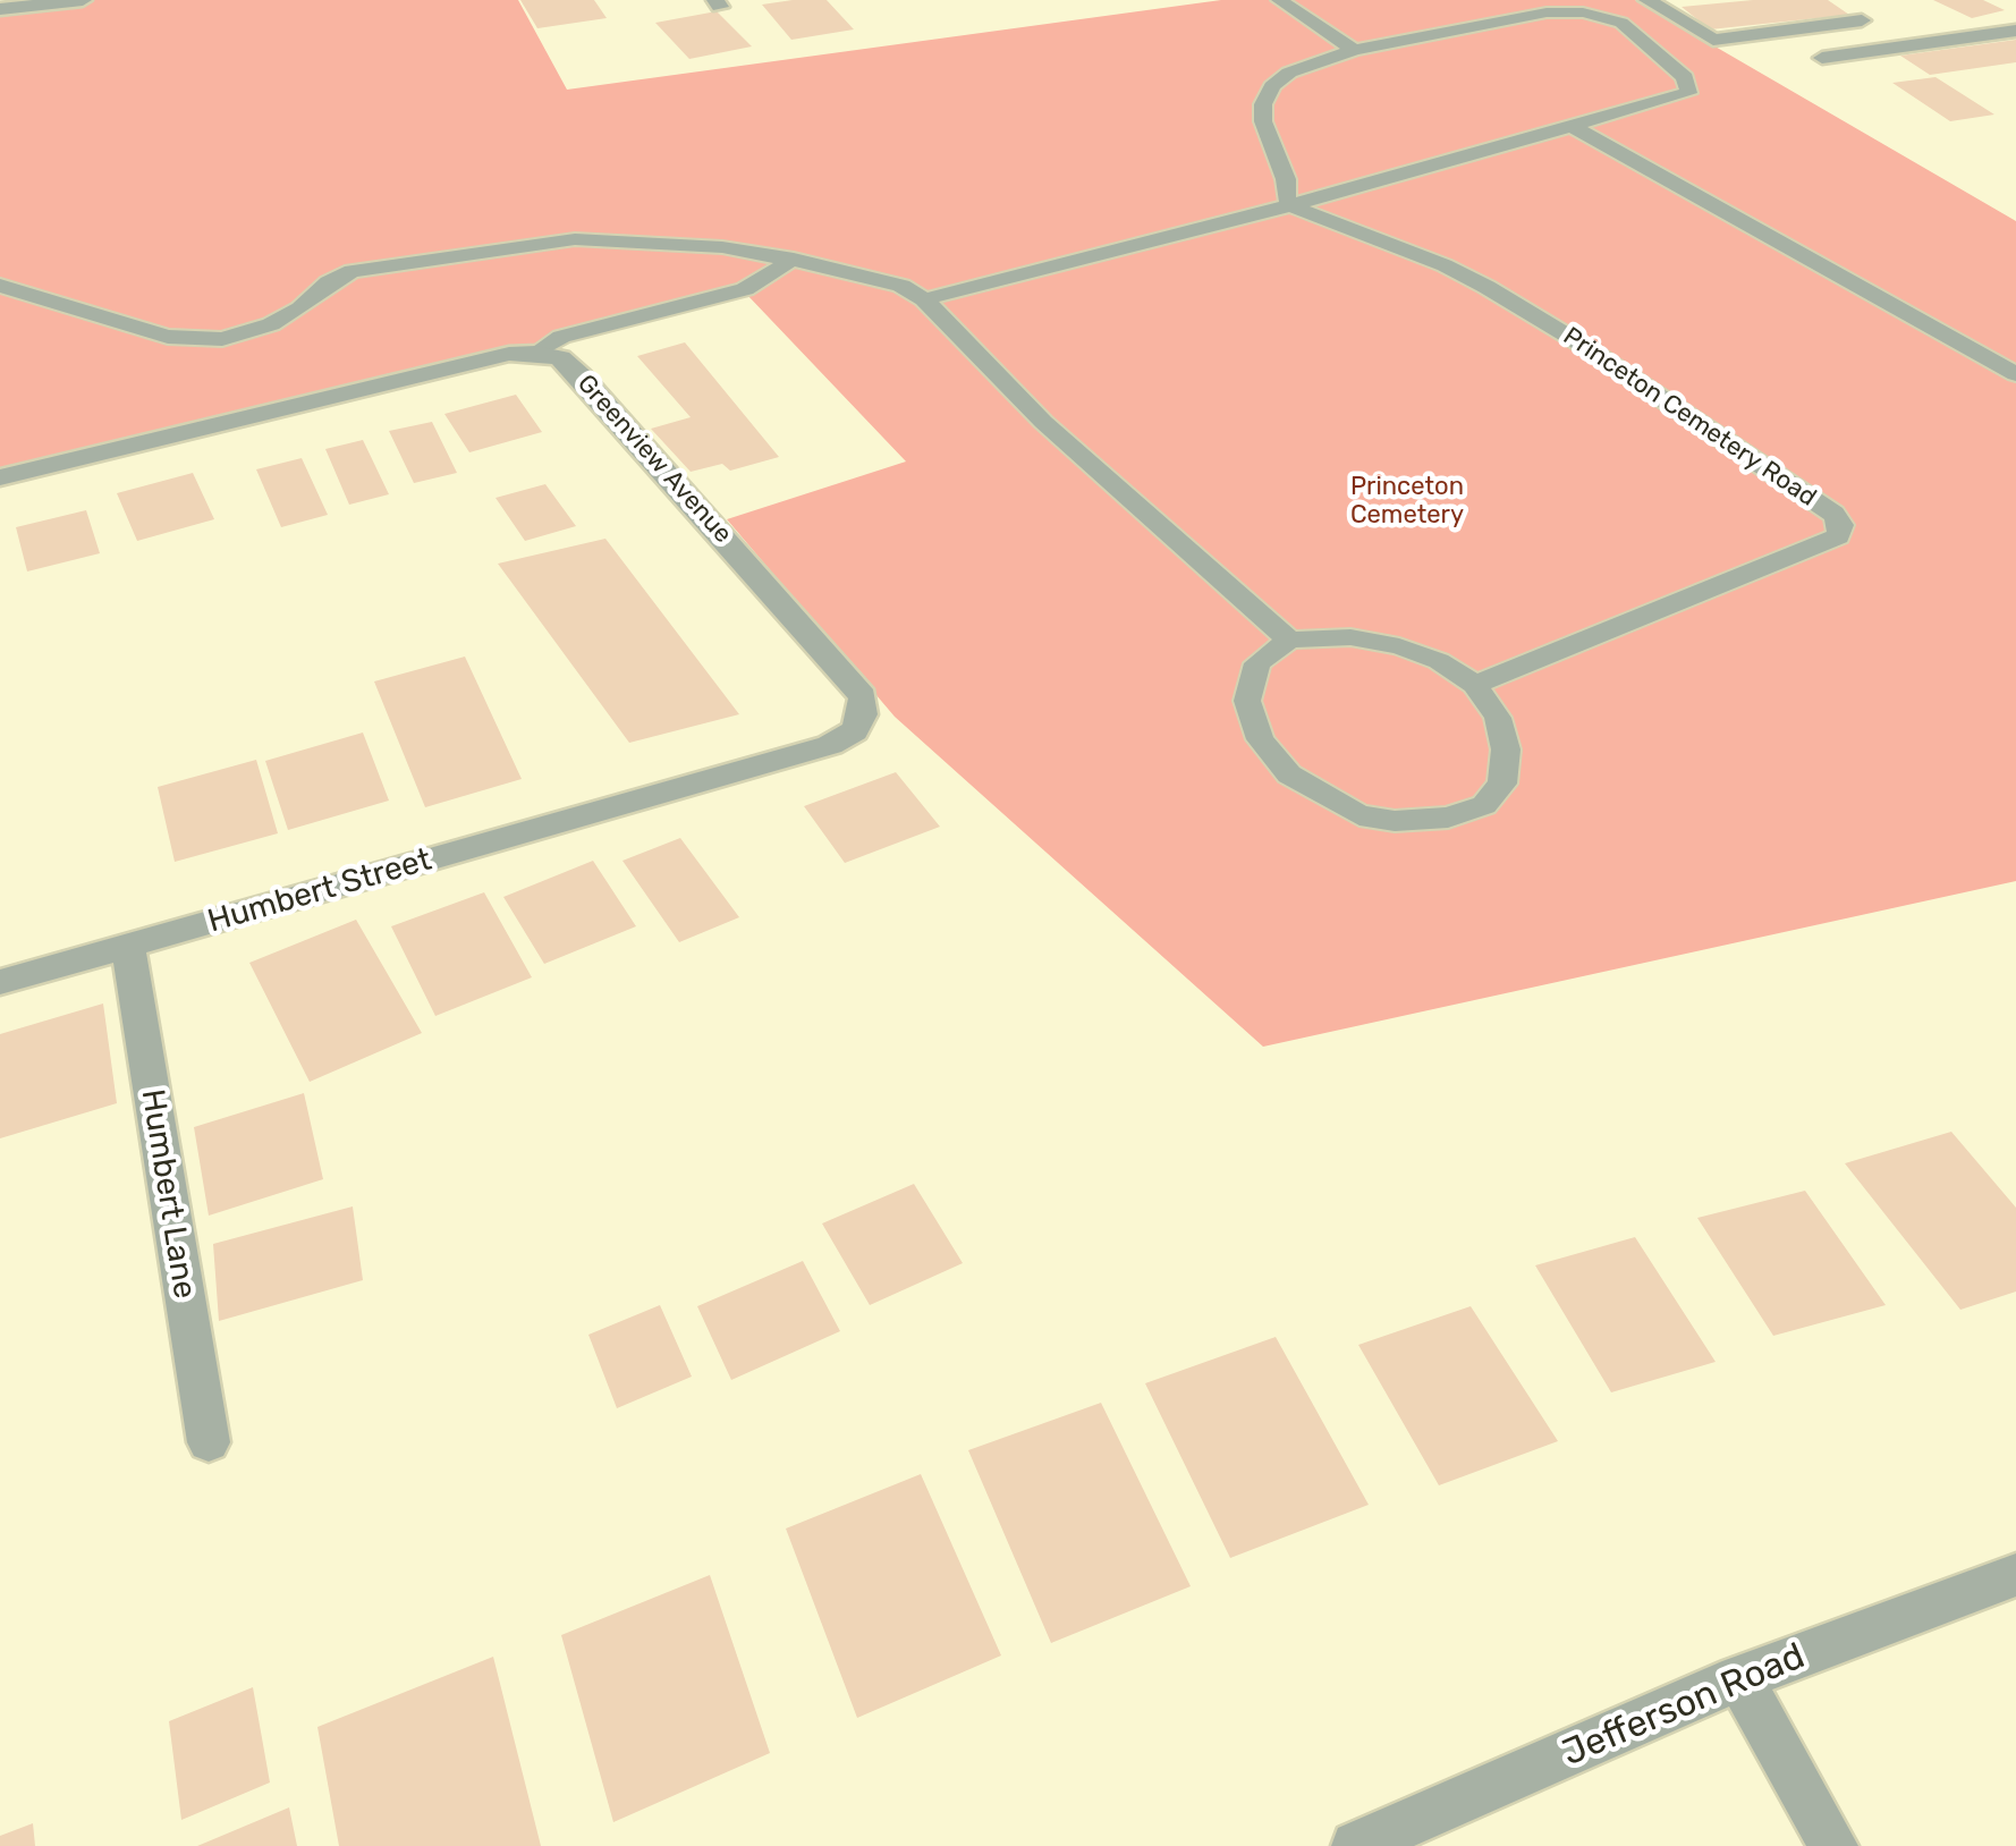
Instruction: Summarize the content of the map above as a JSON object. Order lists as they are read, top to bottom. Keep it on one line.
{"streets":{"street":["Greenview Avenue","Humbert Street","Humbert Lane","Jefferson Road"],"lane":["Princeton Cemetery Road"]},"crossings":[["Greenview Avenue","Humbert Street"],["Humbert Street","Humbert Lane"]],"parks":["Princeton Cemetery"]}
